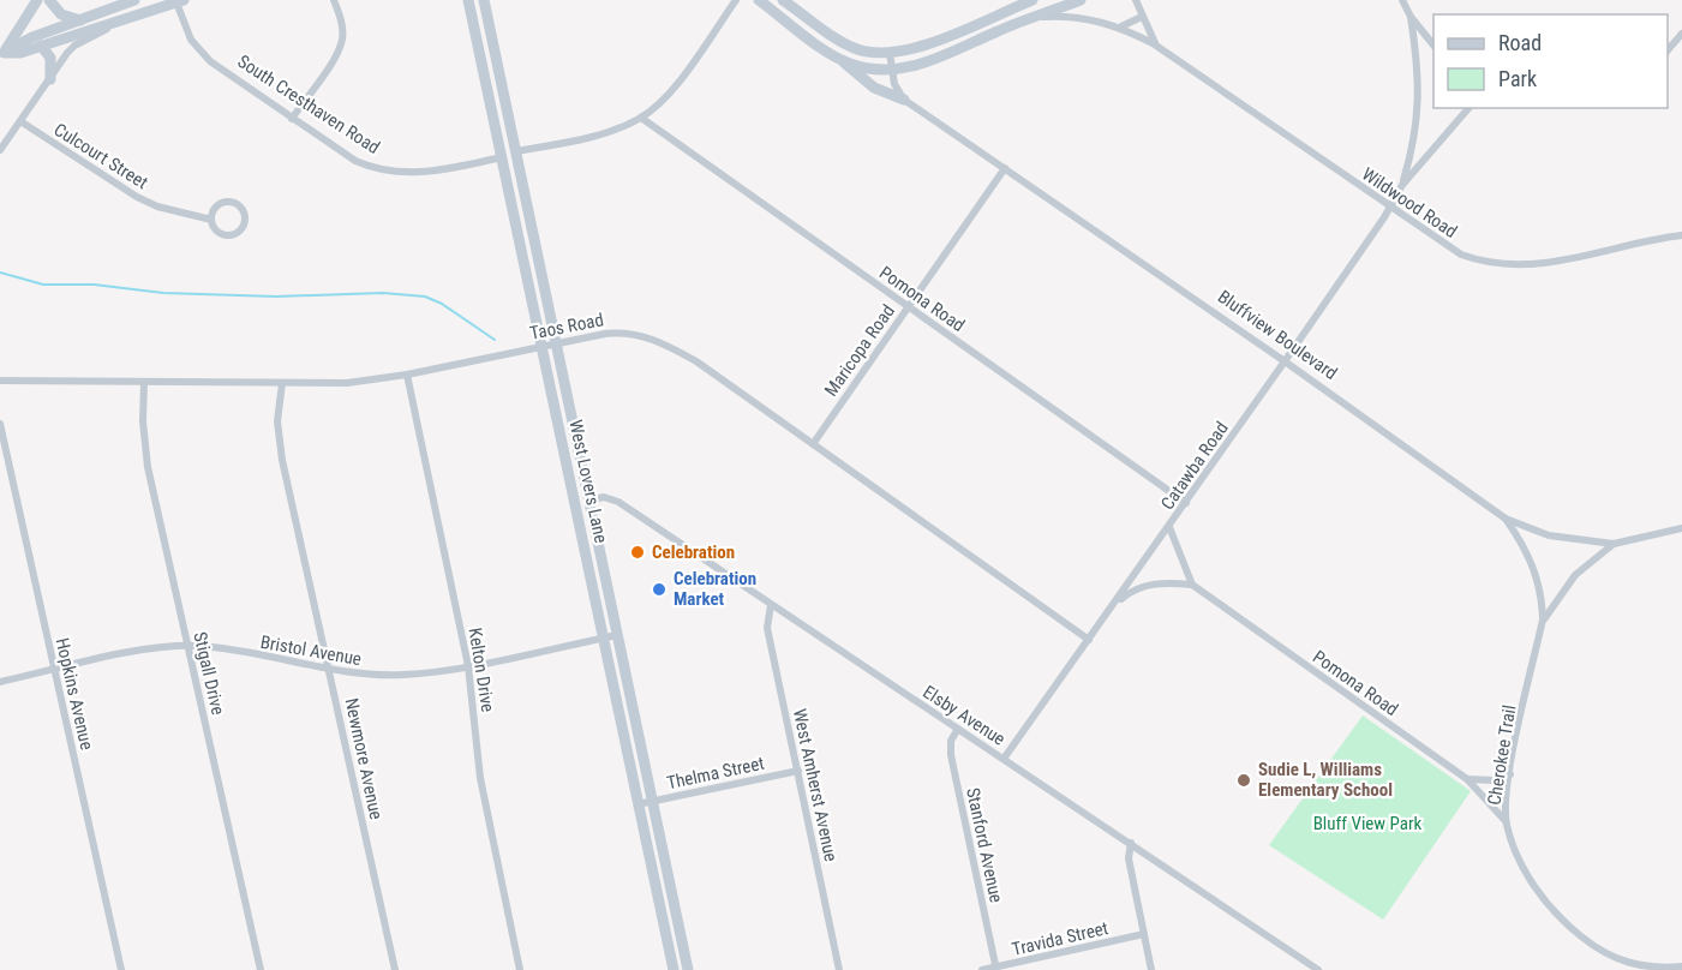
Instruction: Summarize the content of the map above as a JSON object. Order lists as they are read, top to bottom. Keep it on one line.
{"streets":{"main road":["West Lovers Lane"],"street":["South Cresthaven Road","Culcourt Street","Wildwood Road","Pomona Road","Taos Road","Bluffview Boulevard","Maricopa Road","Catawba Road","Bristol Avenue","Kelton Drive","Stigall Drive","Hopkins Avenue","Elsby Avenue","Cherokee Trail","Newmore Avenue","Thelma Street","West Amherst Avenue","Stanford Avenue","Travida Street"]},"crossings":[["South Cresthaven Road","West Lovers Lane"],["Wildwood Road","Catawba Road"],["Pomona Road","Maricopa Road"],["Pomona Road","Catawba Road"],["Pomona Road","Cherokee Trail"],["Taos Road","Maricopa Road"],["Taos Road","Catawba Road"],["Taos Road","West Lovers Lane"],["Taos Road","Kelton Drive"],["Taos Road","Stigall Drive"],["Taos Road","Newmore Avenue"],["Bluffview Boulevard","Maricopa Road"],["Bluffview Boulevard","Catawba Road"],["Bluffview Boulevard","Cherokee Trail"],["Catawba Road","Elsby Avenue"],["West Lovers Lane","Bristol Avenue"],["West Lovers Lane","Elsby Avenue"],["West Lovers Lane","Thelma Street"],["Bristol Avenue","Kelton Drive"],["Bristol Avenue","Stigall Drive"],["Bristol Avenue","Hopkins Avenue"],["Bristol Avenue","Newmore Avenue"],["Elsby Avenue","West Amherst Avenue"],["Elsby Avenue","Stanford Avenue"],["Thelma Street","West Amherst Avenue"],["Stanford Avenue","Travida Street"]],"parks":["Bluff View Park"],"places":["Celebration","Celebration Market","Sudie L, Williams Elementary School"],"legend":["Road","Park"]}
